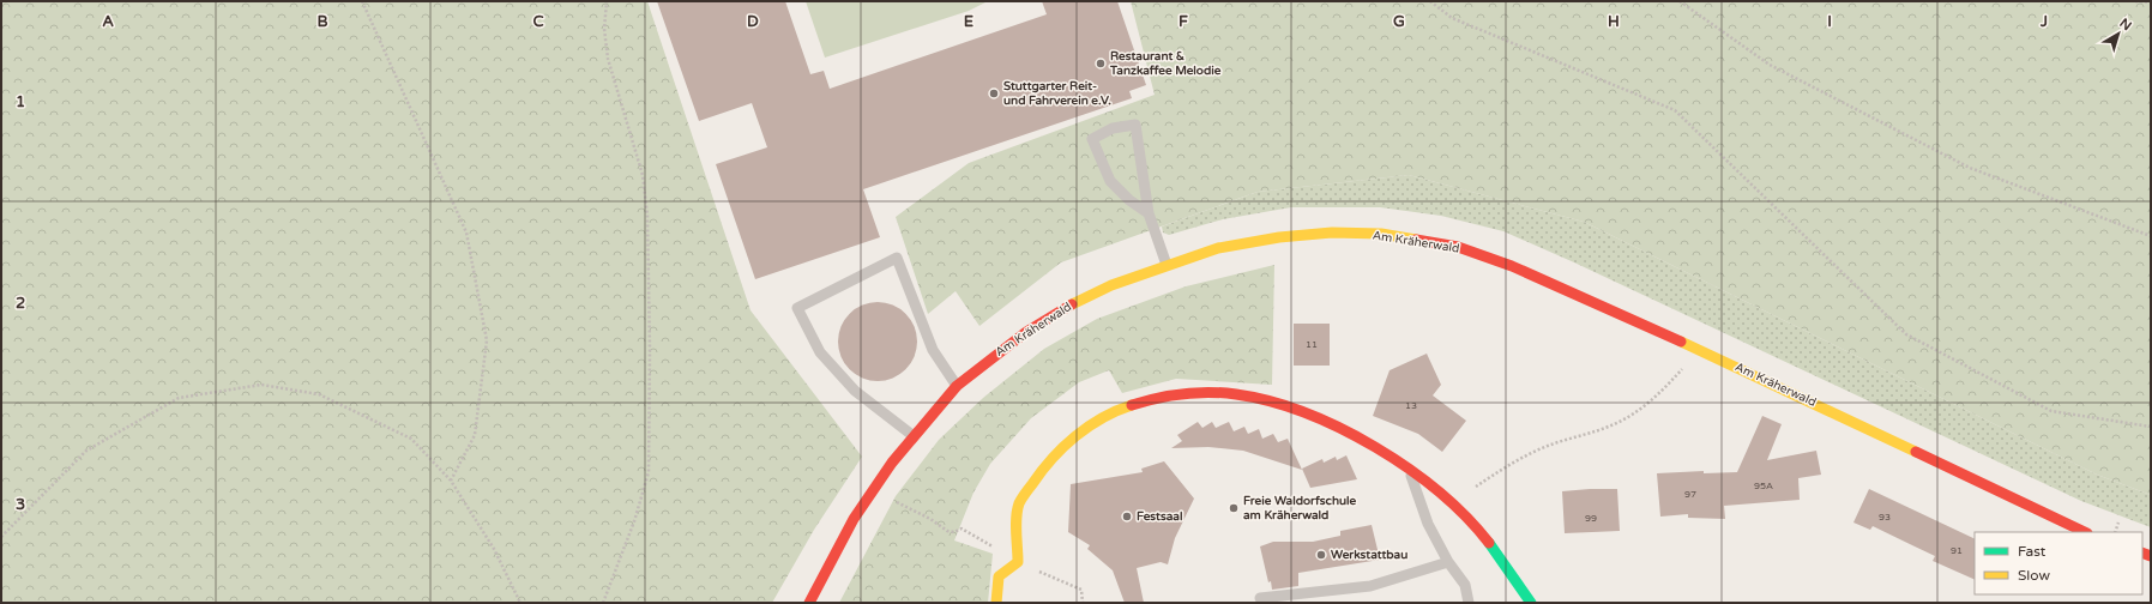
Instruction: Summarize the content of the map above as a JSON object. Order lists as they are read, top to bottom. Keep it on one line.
{"streets":{"main road":["Am Kräherwald"]},"places":["Restaurant & Tanzkaffee Melodie","Stuttgarter Reit- und Fahrverein e.V.","Freie Waldorfschule am Kräherwald","Festsaal","Werkstattbau"],"house_numbers":["11","13","95A","97","93","99","91"],"legend":["Fast","Slow"],"north":"top right","grid":{"columns":["A","B","C","D","E","F","G","H","I","J"],"rows":["1","2","3"]}}
